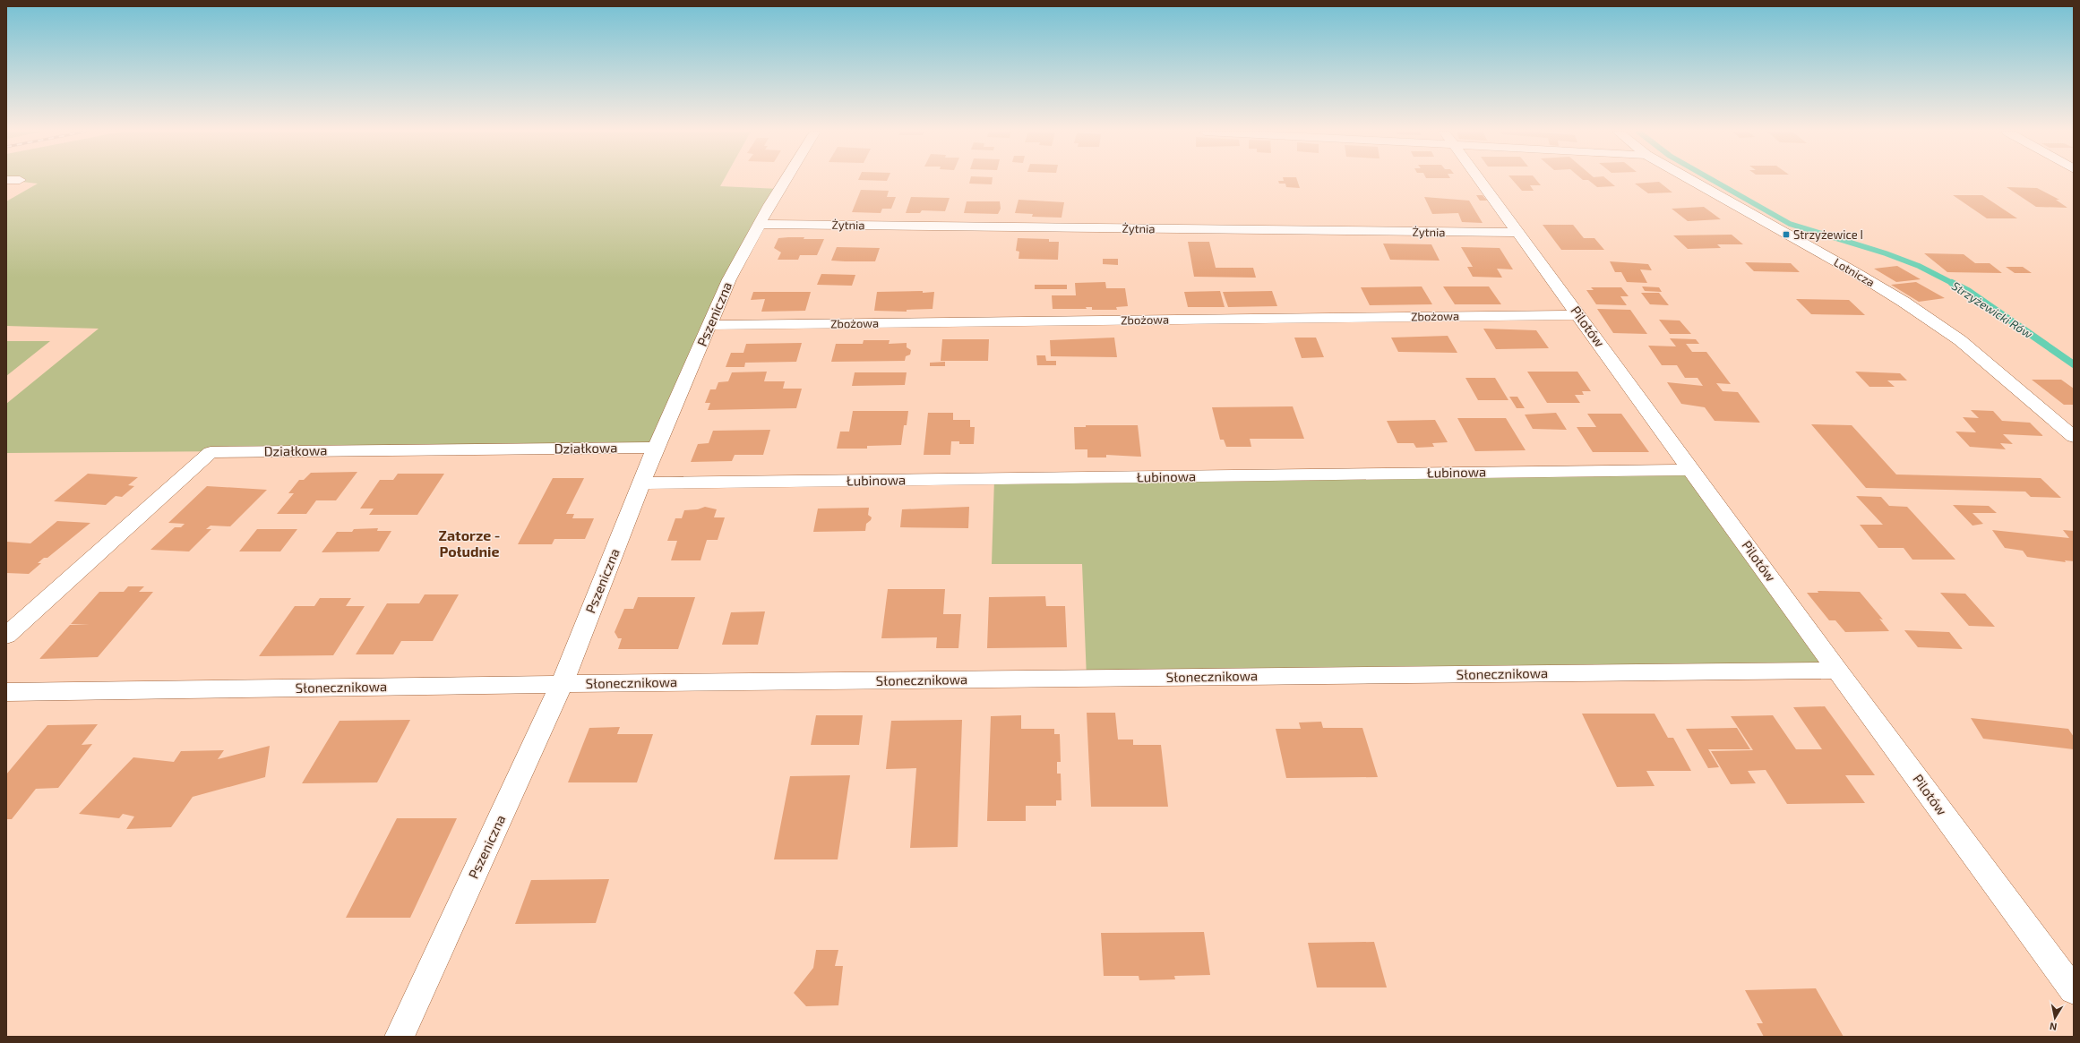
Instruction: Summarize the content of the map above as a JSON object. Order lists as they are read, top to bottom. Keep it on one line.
{"streets":{"street":["Żytnia","Lotnicza","Pszeniczna","Zbożowa","Pilotów","Działkowa","Łubinowa","Słonecznikowa"]},"crossings":[["Żytnia","Pszeniczna"],["Żytnia","Pilotów"],["Pszeniczna","Zbożowa"],["Pszeniczna","Działkowa"],["Pszeniczna","Łubinowa"],["Pszeniczna","Słonecznikowa"],["Zbożowa","Pilotów"],["Pilotów","Łubinowa"],["Pilotów","Słonecznikowa"]],"districts":["Zatorze - Południe"],"water":["Strzyżewicki Rów"],"places":{"transit":["Strzyżewice I"]},"north":"bottom"}
